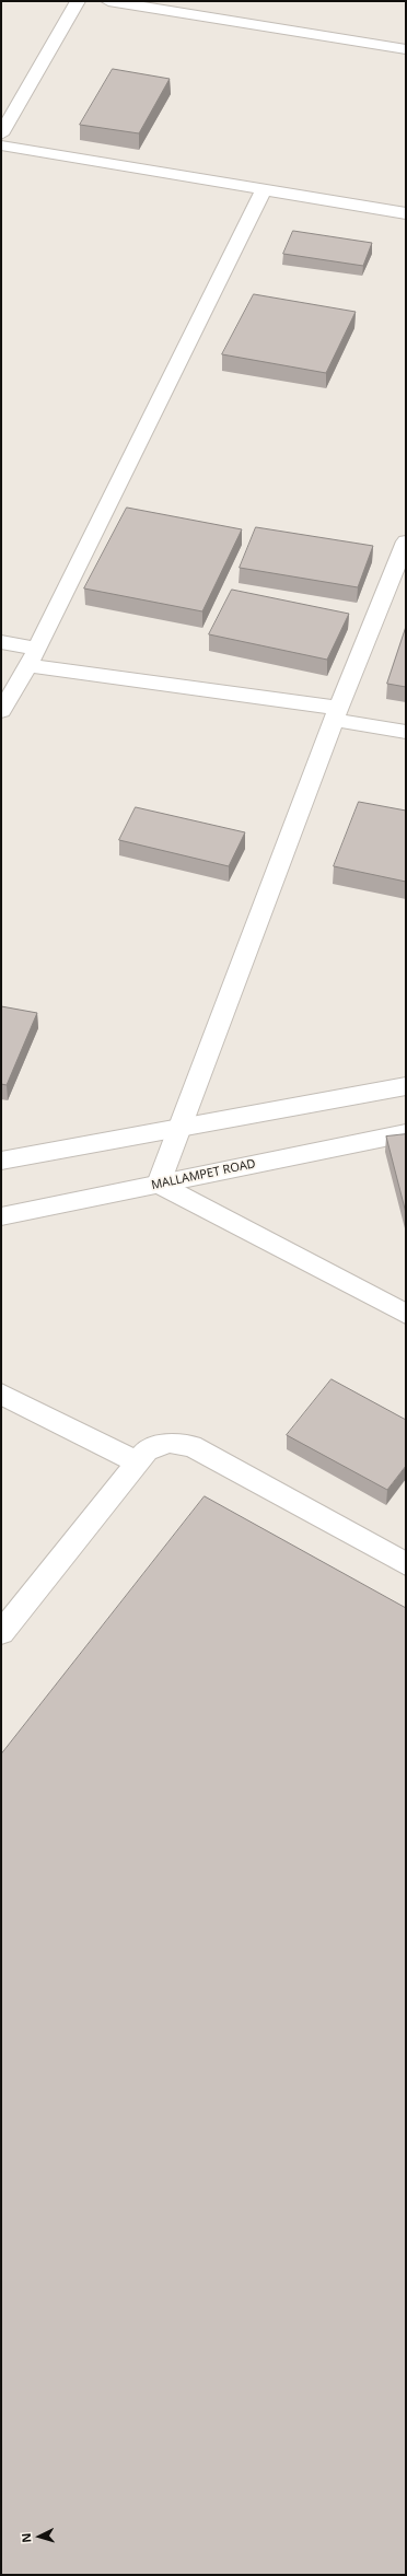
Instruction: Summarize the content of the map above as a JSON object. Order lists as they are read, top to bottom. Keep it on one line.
{"streets":{"street":["MALLAMPET ROAD"]},"north":"left"}
